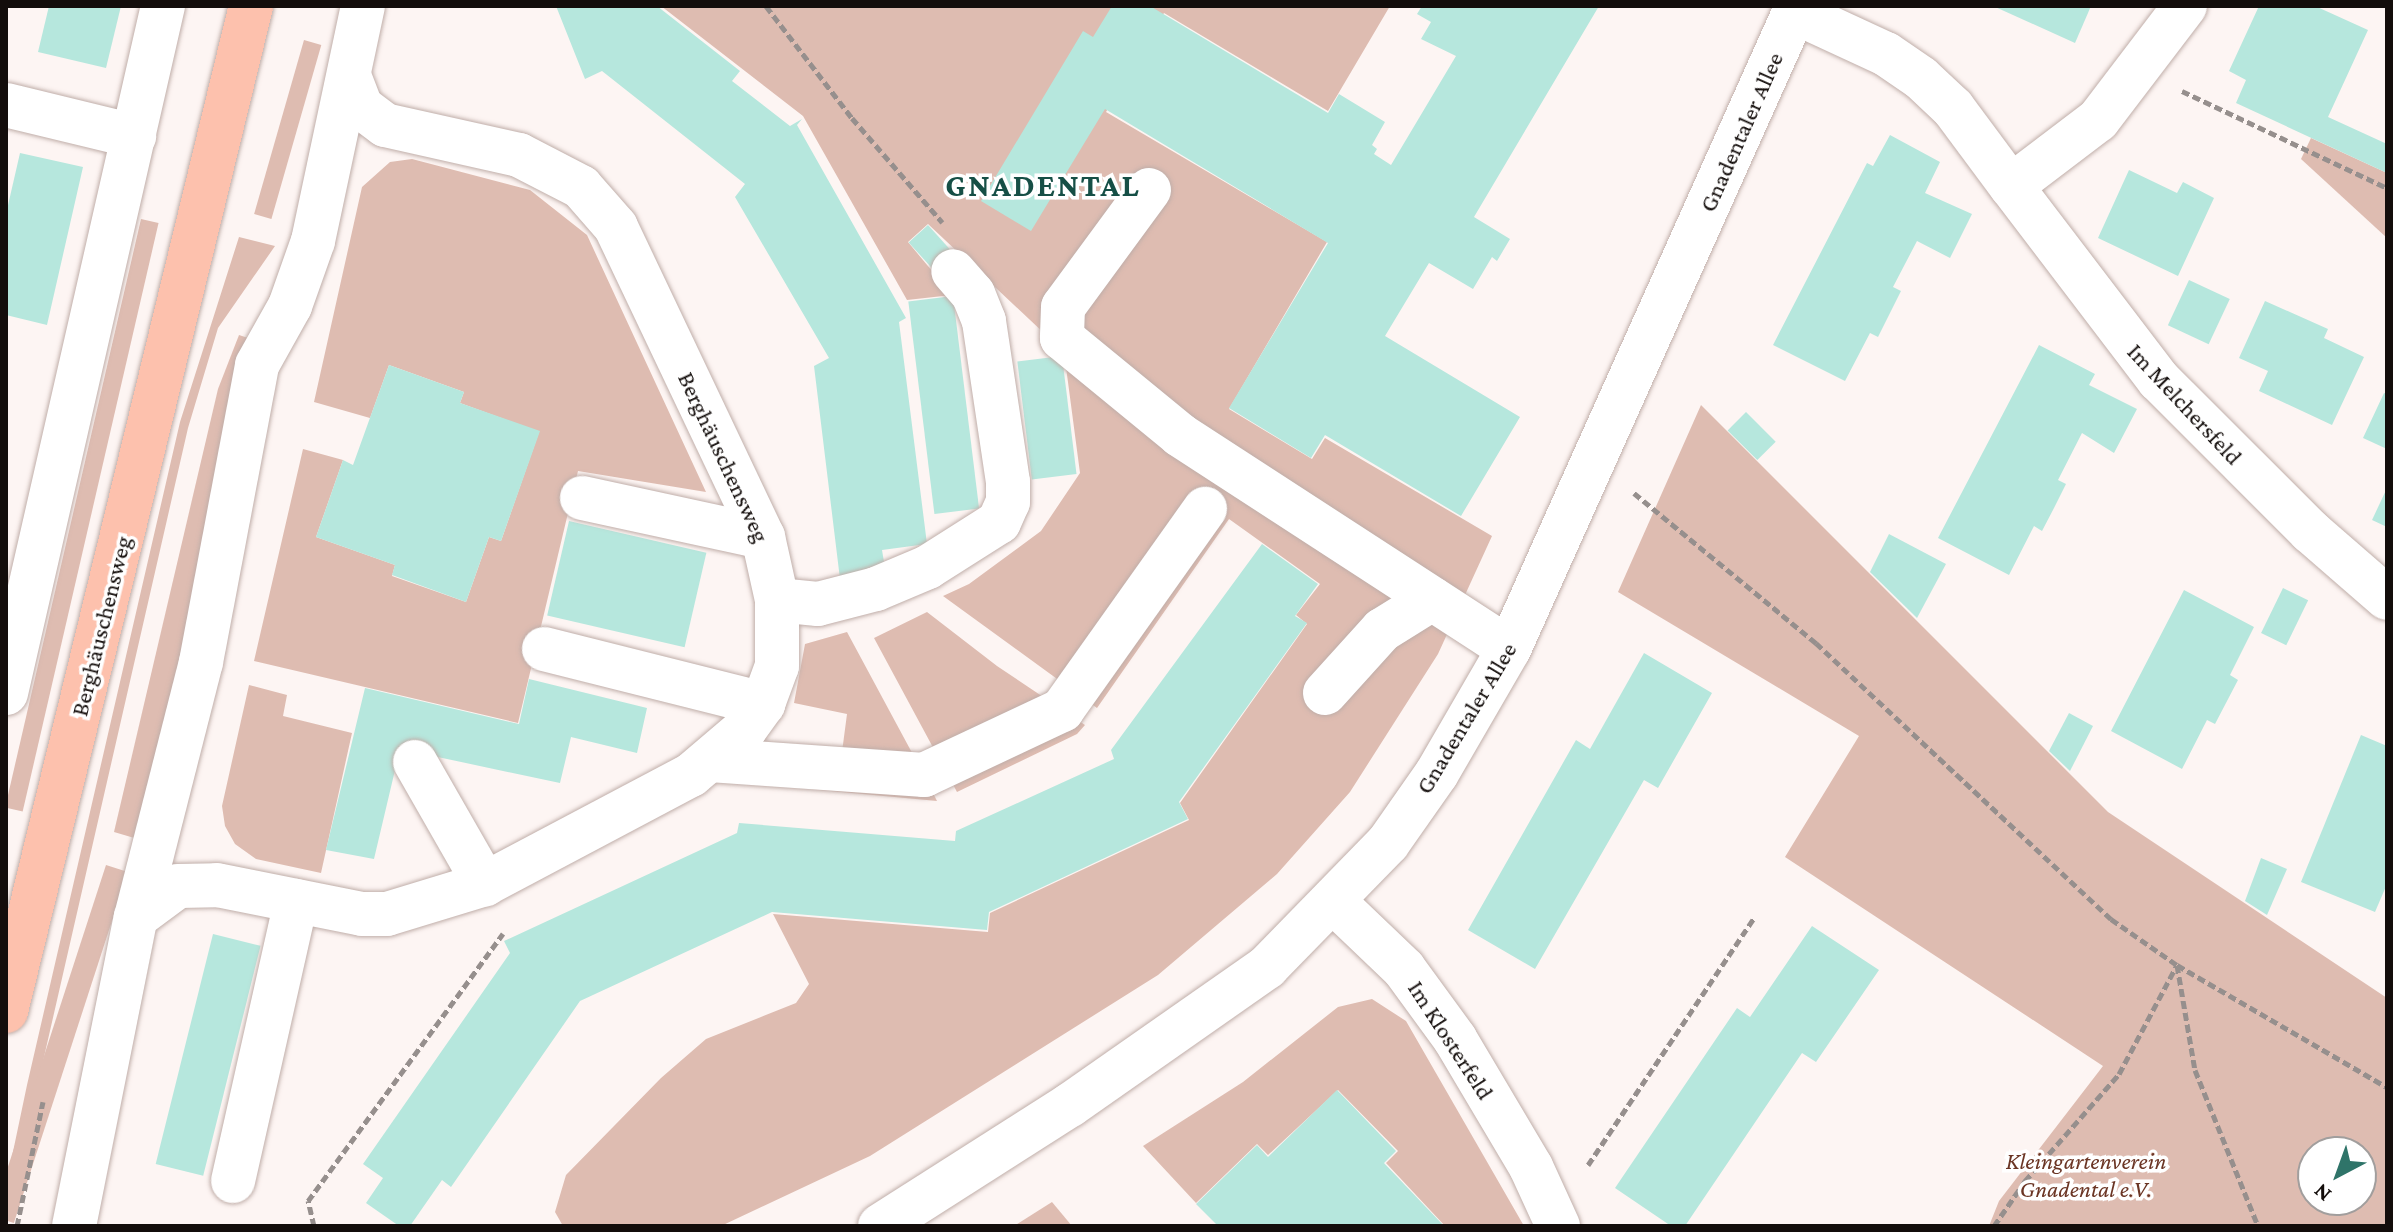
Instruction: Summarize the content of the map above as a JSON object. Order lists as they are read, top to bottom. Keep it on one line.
{"streets":{"main road":["Berghäuschensweg"],"street":["Gnadentaler Allee","Im Melchersfeld","Im Klosterfeld"]},"crossings":[["Gnadentaler Allee","Im Melchersfeld"],["Gnadentaler Allee","Im Klosterfeld"]],"districts":["GNADENTAL"],"parks":["Kleingartenverein Gnadental e.V."],"north":"bottom left"}
